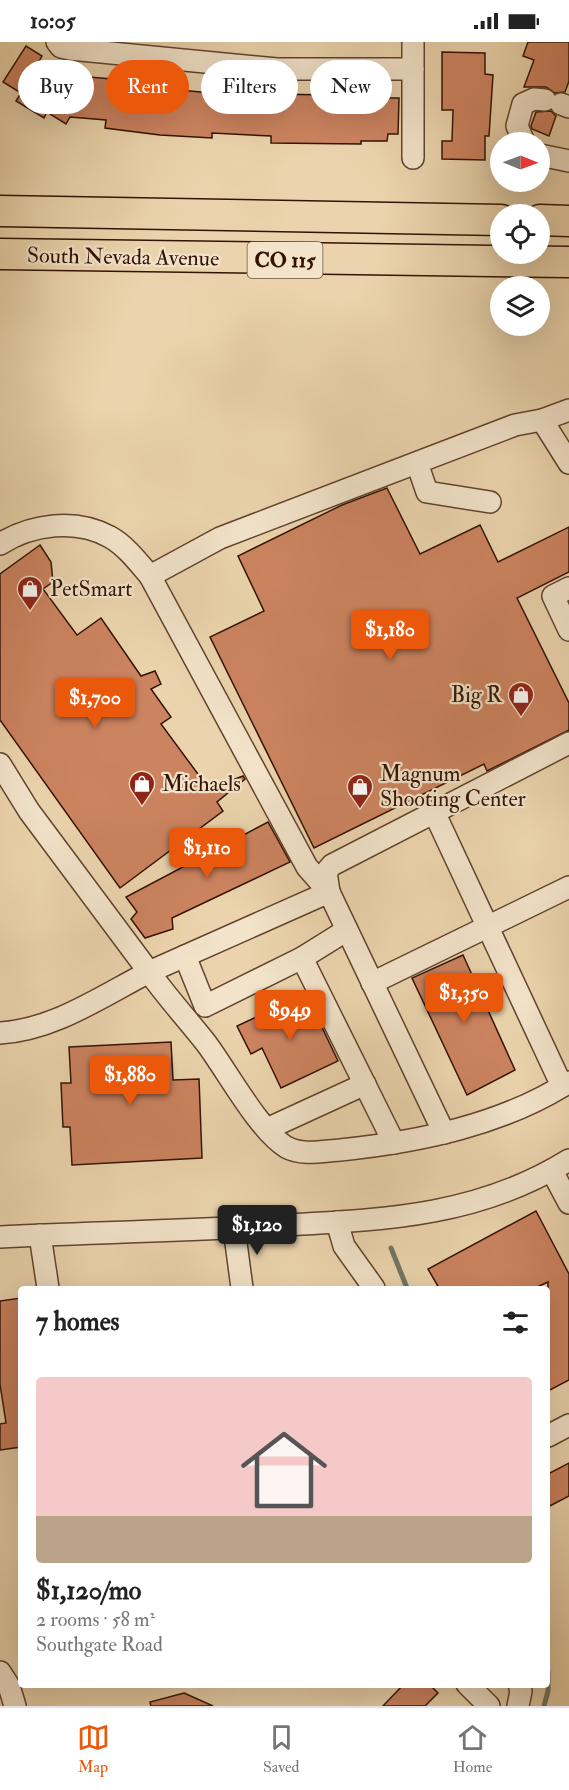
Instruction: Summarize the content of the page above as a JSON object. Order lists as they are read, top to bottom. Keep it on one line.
{"streets":{"highway":["South Nevada Avenue","CO 115"]},"places":{"shop":["PetSmart","Big R","Michaels","Magnum Shooting Center"]},"north":"right","page":{"status":"10:05","chip":["Buy","Rent","Filters","New"],"price":["$1,180","$1,700","$1,110","$1,350","$949","$1,880","$1,120"],"heading":"7 homes","list":[{"name":"$1,120/mo","note":"2 rooms · 58 m² · Southgate Road"}],"tabs":["Map","Saved","Home"]}}
